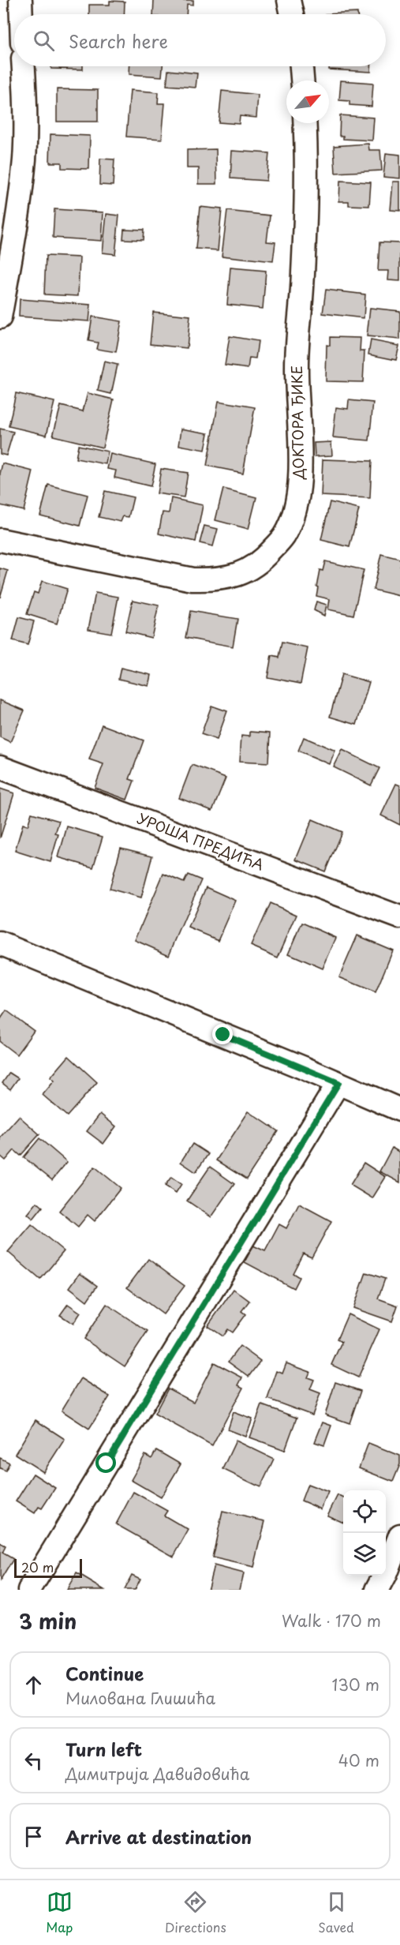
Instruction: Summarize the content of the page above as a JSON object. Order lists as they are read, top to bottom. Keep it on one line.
{"streets":{"street":["ДОКТОРА ЂИКЕ","УРОША ПРЕДИЋА"]},"scale_bar":"20 m","north":"top right","page":{"search":"Search here","scale":"20 m","heading":["3 min","Walk · 170 m"],"list":[["Continue","Милована Глишића","130 m"],["Turn left","Димитрија Давидовића","40 m"],"Arrive at destination"],"nav":["Map","Directions","Saved"]}}
